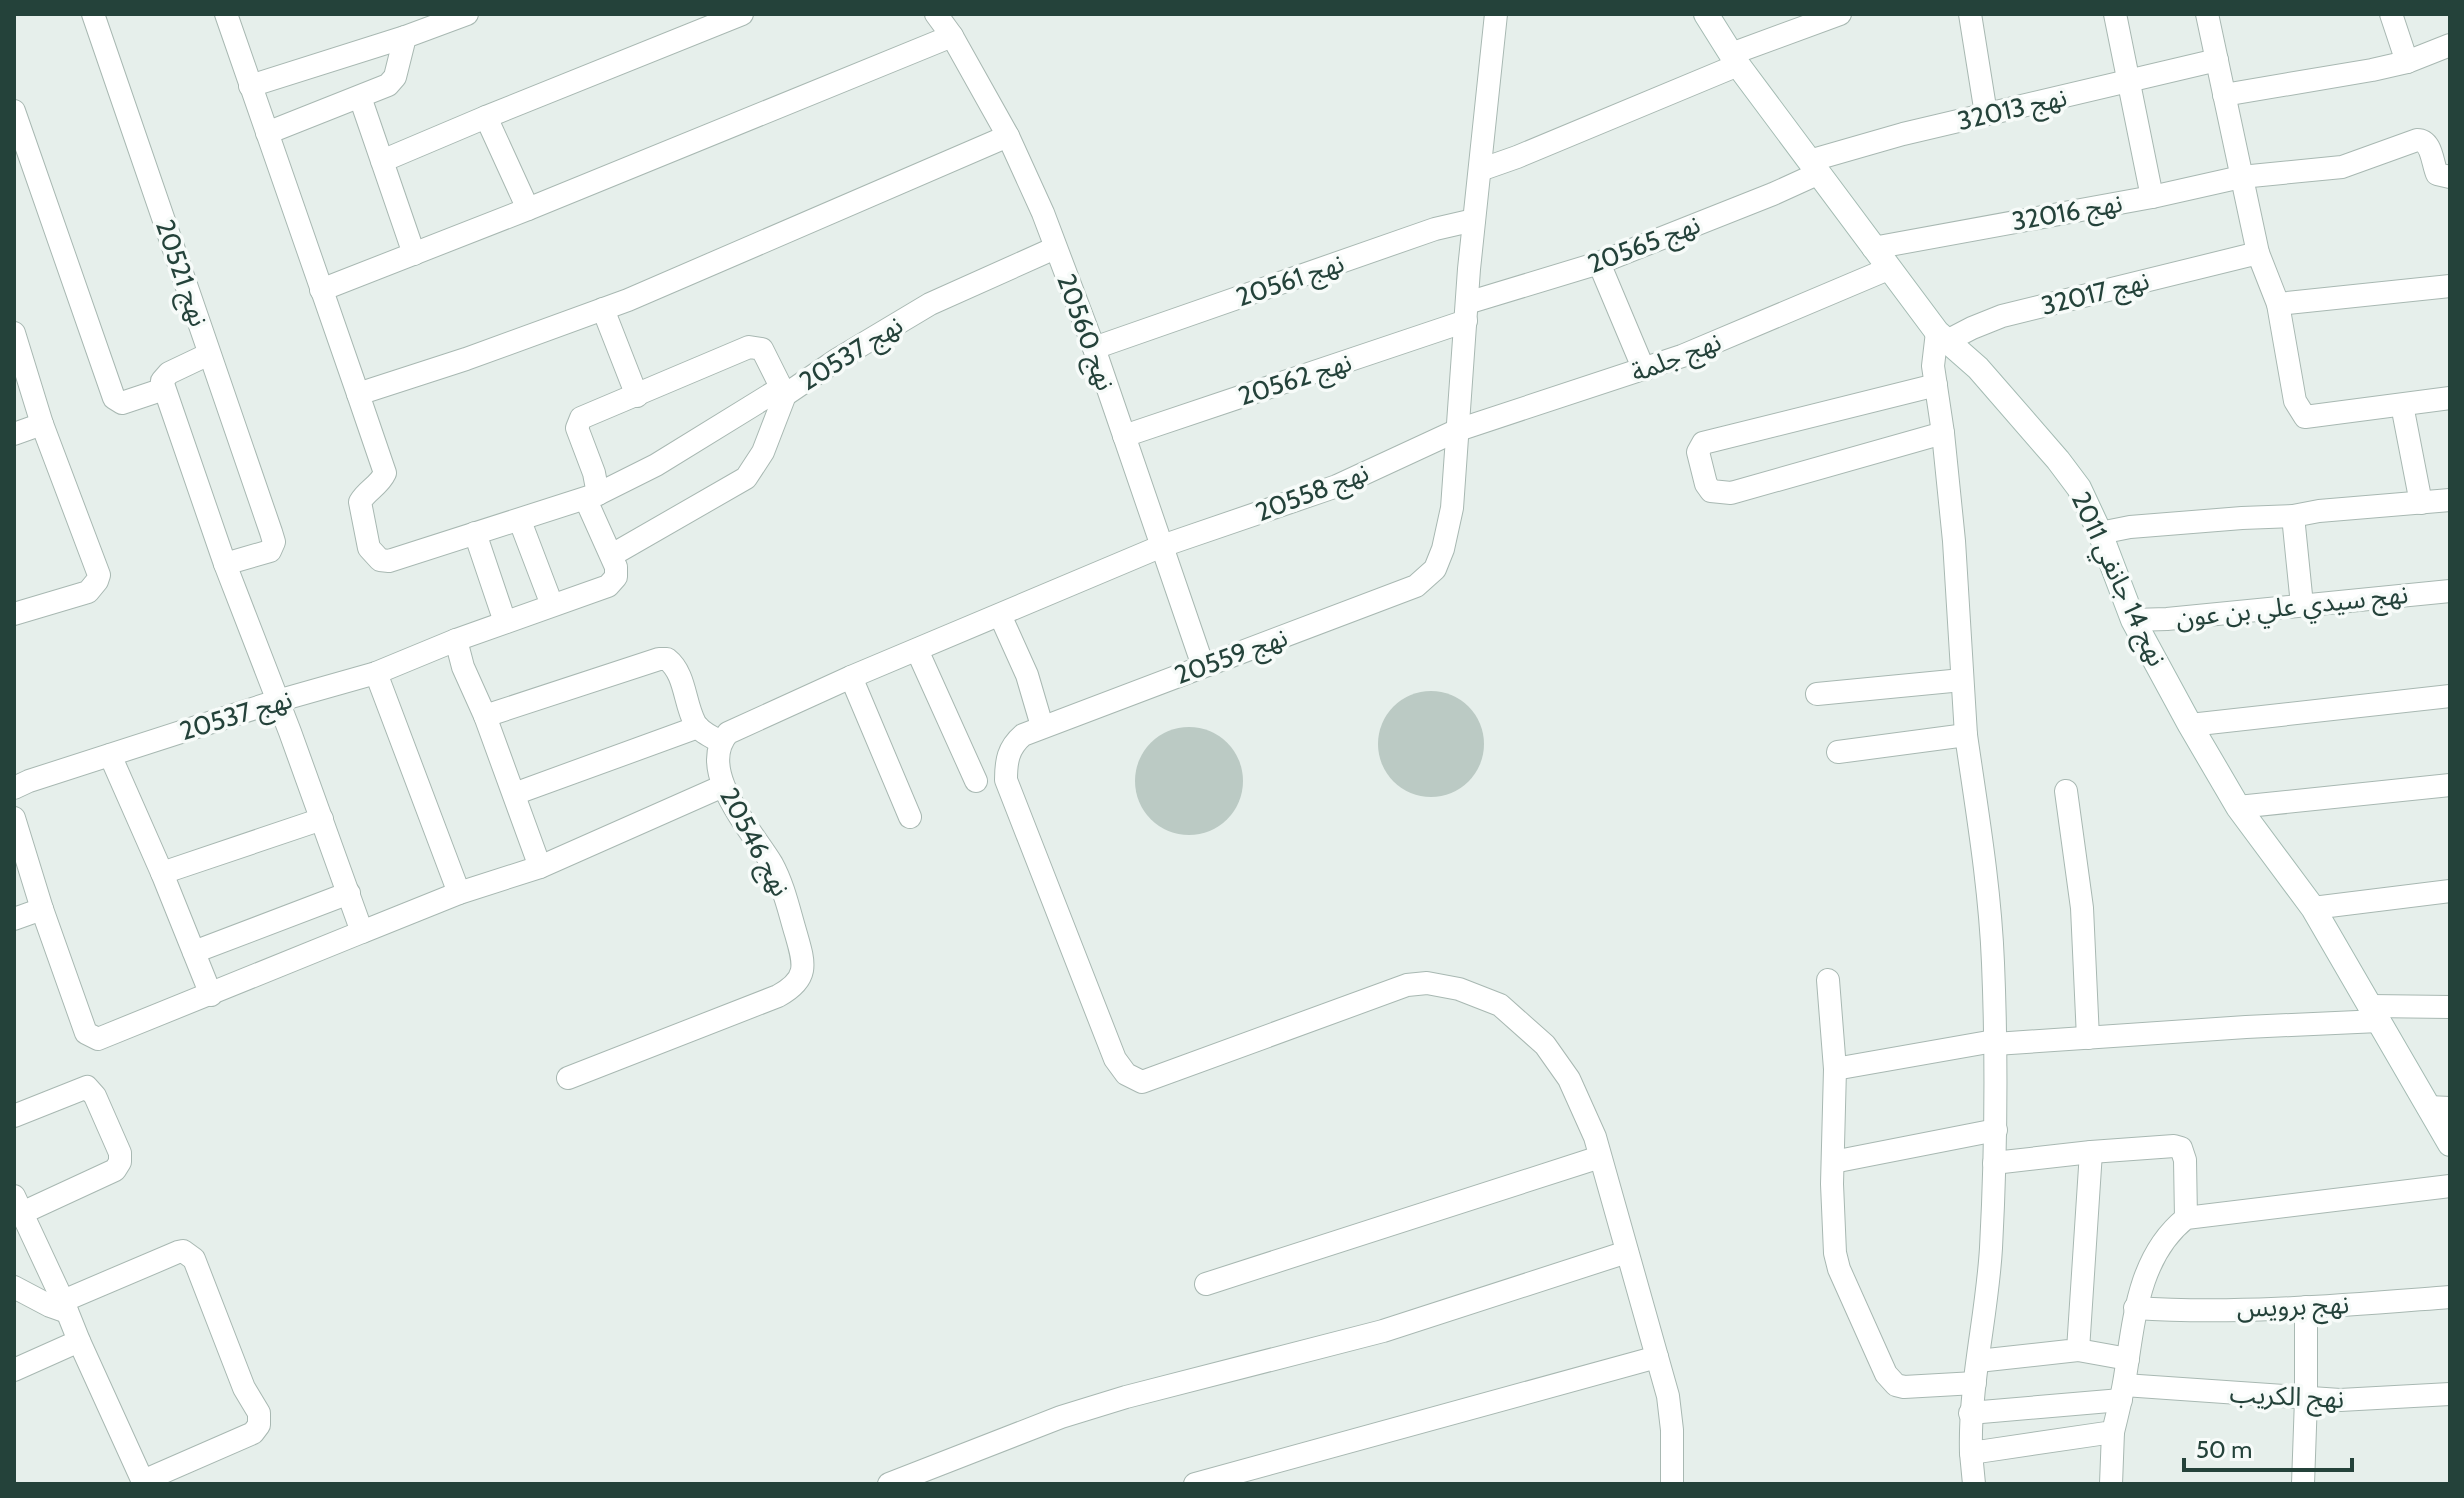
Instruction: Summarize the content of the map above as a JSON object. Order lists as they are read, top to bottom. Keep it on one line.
{"streets":{"street":["نهج 32013","نهج 32016","نهج 20565","نهج 20521","نهج 20561","نهج 32017","نهج 20560","نهج 20537","نهج جلمة","نهج 20562","نهج 20558","نهج 14 جانفي 2011","نهج سيدي علي بن عون","نهج 20559","نهج 20546","نهج برويس","نهج الكريب"]},"crossings":[["نهج 32013","نهج 20565"],["نهج 32013","نهج 14 جانفي 2011"],["نهج 32016","نهج 14 جانفي 2011"],["نهج 20565","نهج 20562"],["نهج 20565","نهج 14 جانفي 2011"],["نهج 20561","نهج 20560"],["نهج 32017","نهج 14 جانفي 2011"],["نهج 20560","نهج 20537"],["نهج 20560","نهج 20562"],["نهج 20560","نهج 20558"],["نهج 20560","نهج 20559"],["نهج جلمة","نهج 20558"],["نهج جلمة","نهج 14 جانفي 2011"],["نهج جلمة","نهج 20559"],["نهج 20558","نهج 20559"],["نهج 14 جانفي 2011","نهج سيدي علي بن عون"]],"scale_bar":"50 m"}
